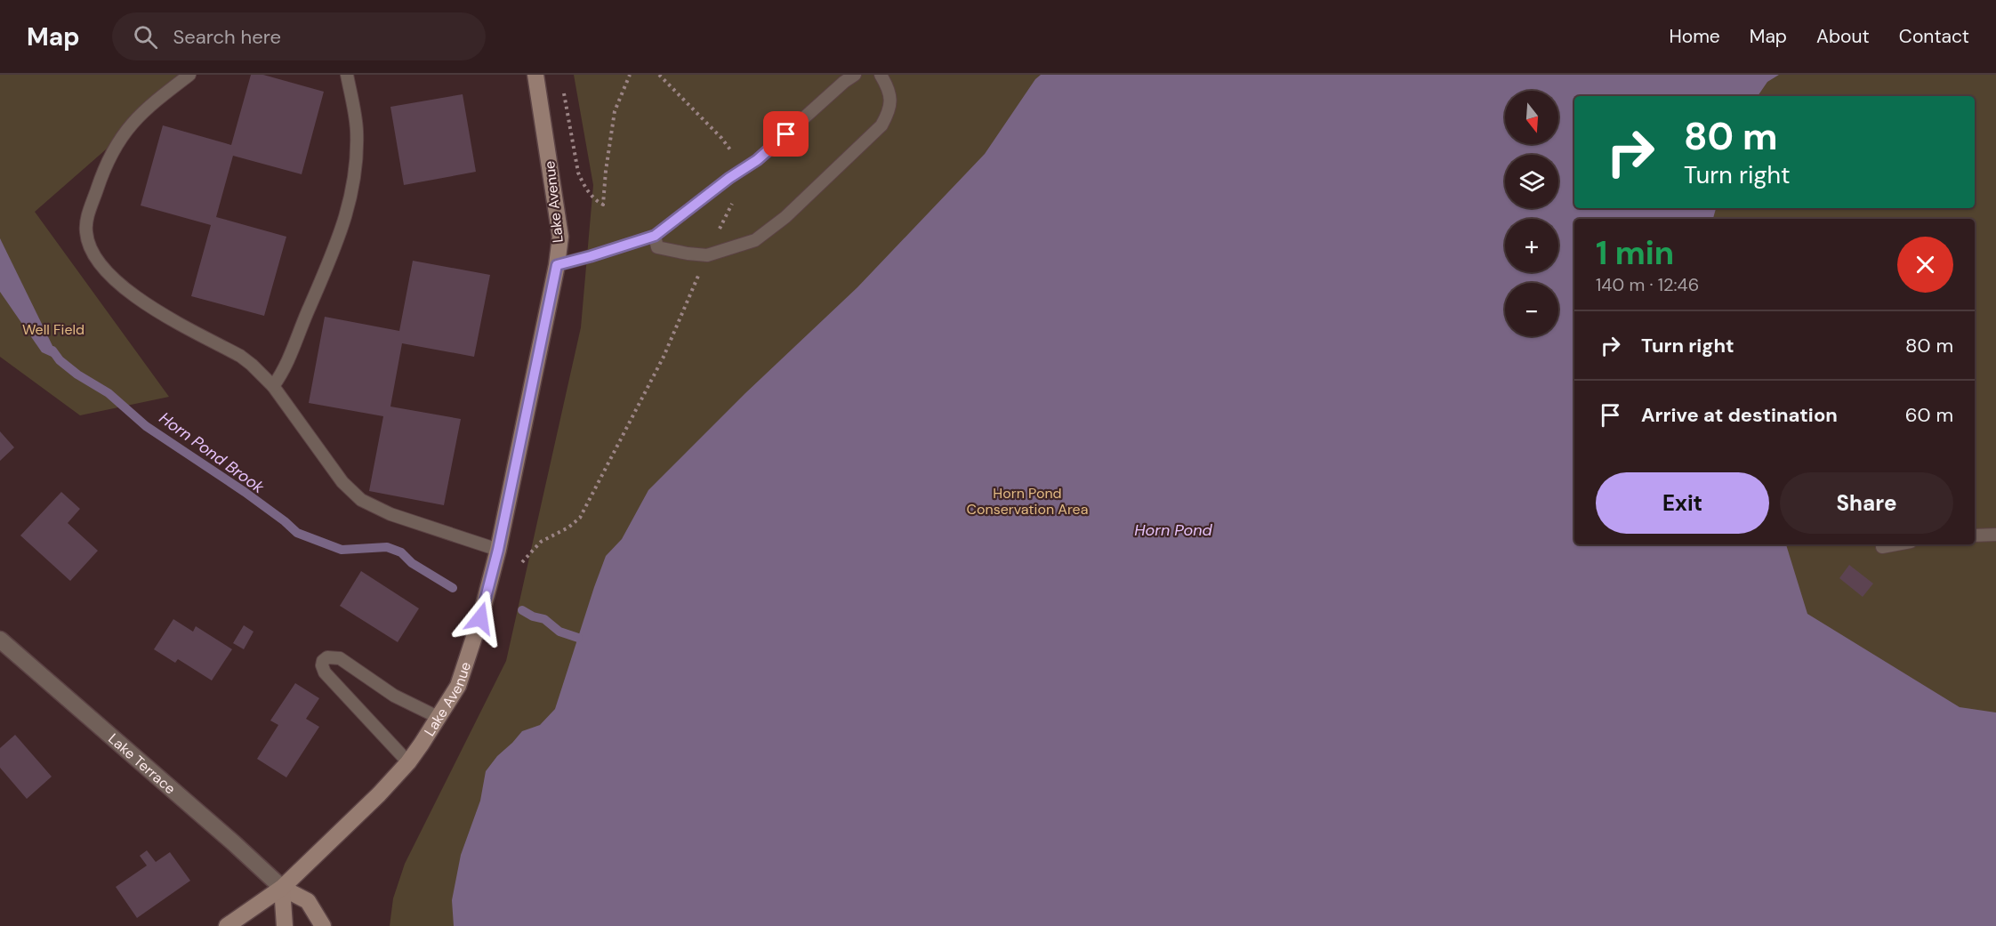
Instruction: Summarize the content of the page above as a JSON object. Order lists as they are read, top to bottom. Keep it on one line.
{"streets":{"street":["Lake Avenue","Lake Terrace"]},"crossings":[["Lake Avenue","Lake Terrace"]],"water":["Horn Pond Brook","Horn Pond"],"parks":["Well Field","Horn Pond Conservation Area"],"north":"bottom","page":{"header":"Map","search":"Search here","nav":["Home","Map","About","Contact"],"map_buttons":["+","−"],"turn":["80 m","Turn right"],"heading":["1 min","140 m · 12:46"],"list":[{"name":"Turn right","value":"80 m"},{"name":"Arrive at destination","value":"60 m"}],"buttons":["Exit","Share"]}}
